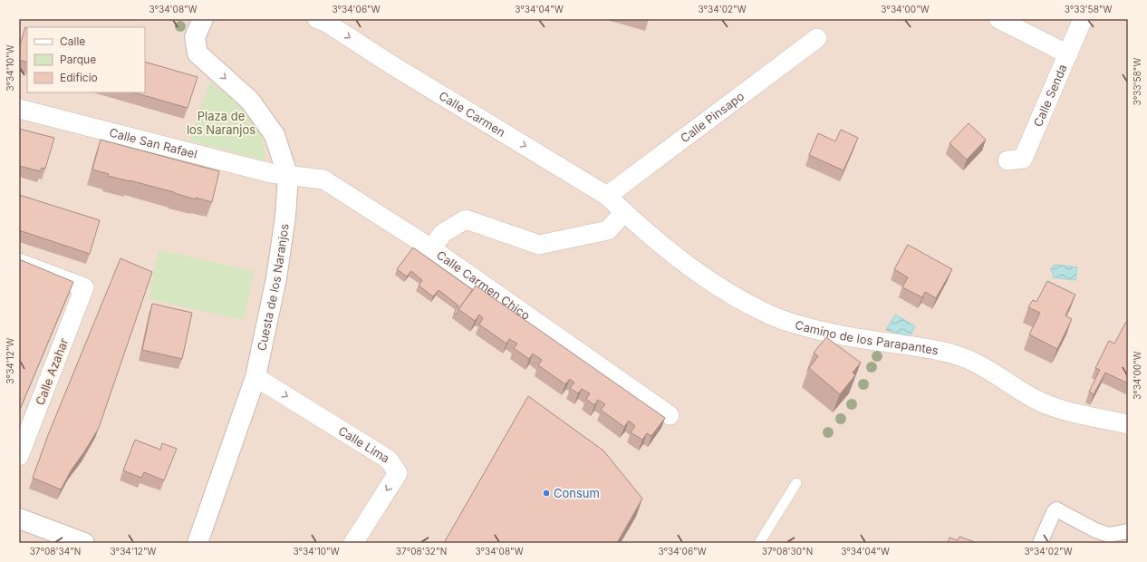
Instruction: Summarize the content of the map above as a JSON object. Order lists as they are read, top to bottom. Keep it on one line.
{"streets":{"street":["Calle Senda","Calle Carmen","Calle Pinsapo","Calle San Rafael","Calle Carmen Chico","Cuesta de los Naranjos","Camino de los Parapantes","Calle Azahar","Calle Lima"]},"crossings":[["Calle Carmen","Calle Pinsapo"],["Calle Carmen","Camino de los Parapantes"],["Calle San Rafael","Calle Carmen Chico"],["Calle San Rafael","Cuesta de los Naranjos"],["Calle Carmen Chico","Cuesta de los Naranjos"],["Cuesta de los Naranjos","Calle Lima"]],"one_way":["Calle Carmen"],"parks":["Plaza de los Naranjos"],"places":["Consum"],"legend":["Calle","Parque","Edificio"],"coordinates":["3°34'08\"W","3°34'06\"W","3°34'04\"W","3°34'02\"W","3°34'00\"W","3°33'58\"W","3°34'10\"W","3°34'12\"W","37°08'34\"N","37°08'32\"N","37°08'30\"N"]}
